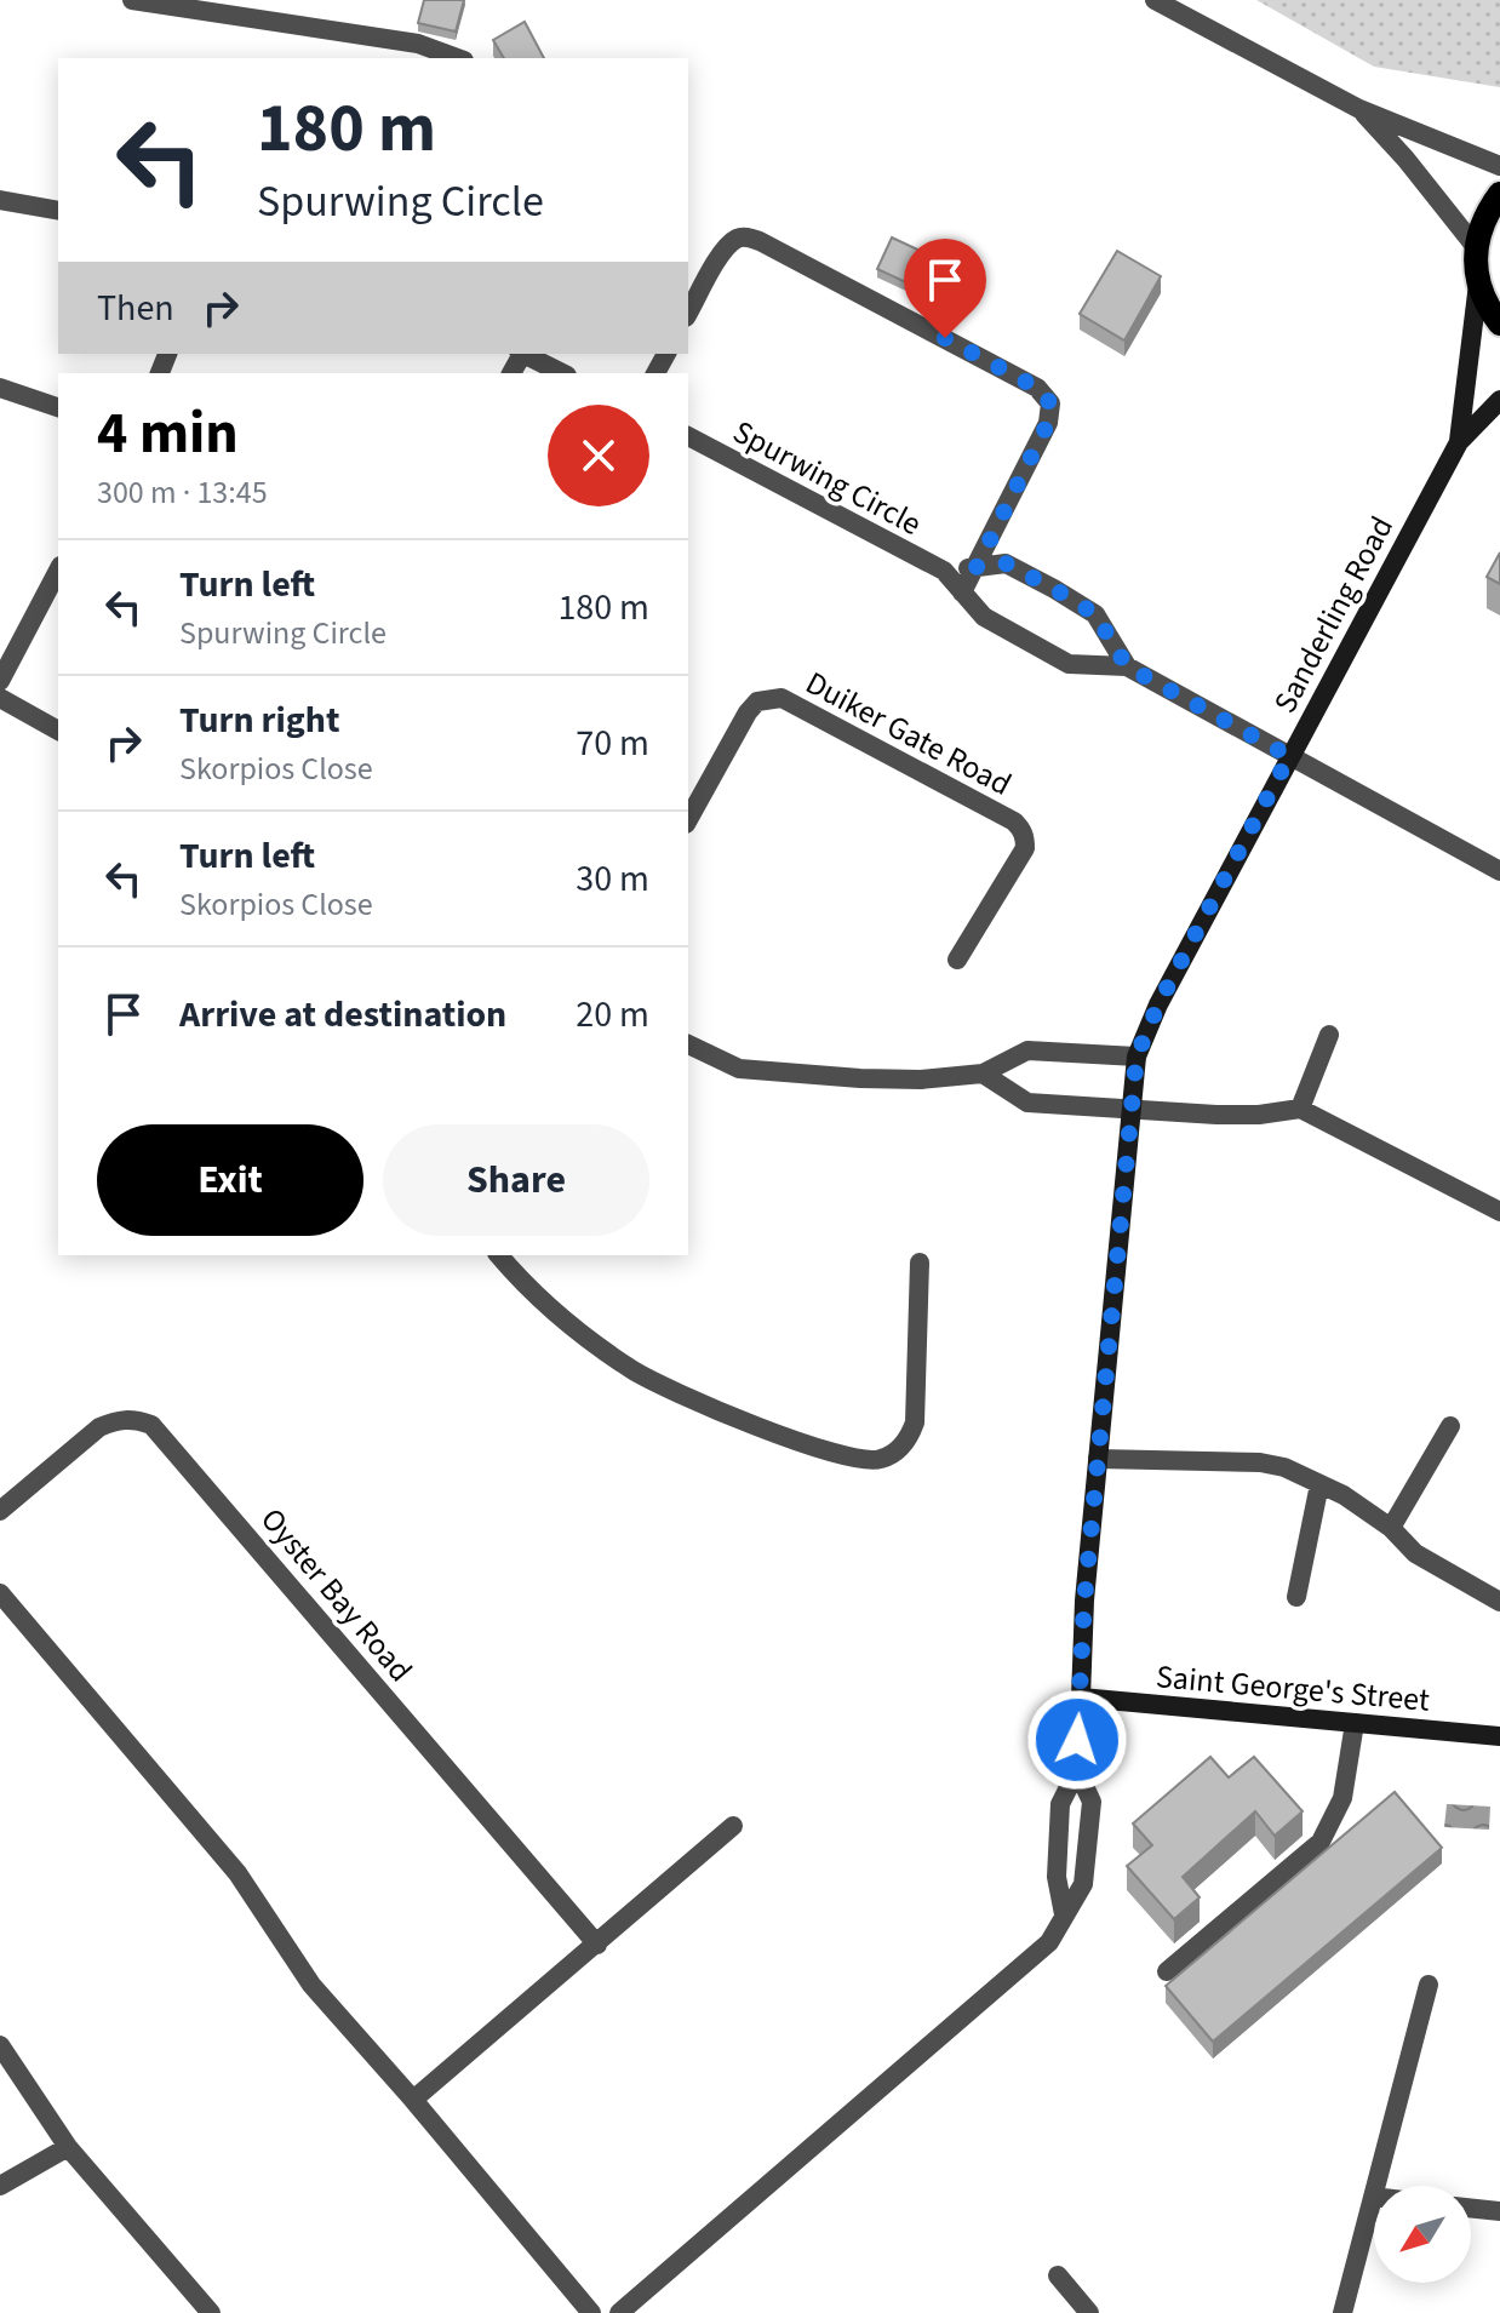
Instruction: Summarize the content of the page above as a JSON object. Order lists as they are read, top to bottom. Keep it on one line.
{"streets":{"street":["Spurwing Circle","Sanderling Road","Duiker Gate Road","Oyster Bay Road","Saint George's Street"]},"crossings":[["Spurwing Circle","Sanderling Road"],["Sanderling Road","Saint George's Street"]],"north":"bottom left","page":{"turn":["180 m","Spurwing Circle"],"then":"Then","heading":["4 min","300 m · 13:45"],"list":[{"name":"Turn left","note":"Spurwing Circle","value":"180 m"},{"name":"Turn right","note":"Skorpios Close","value":"70 m"},{"name":"Turn left","note":"Skorpios Close","value":"30 m"},{"name":"Arrive at destination","value":"20 m"}],"buttons":["Exit","Share"]}}
